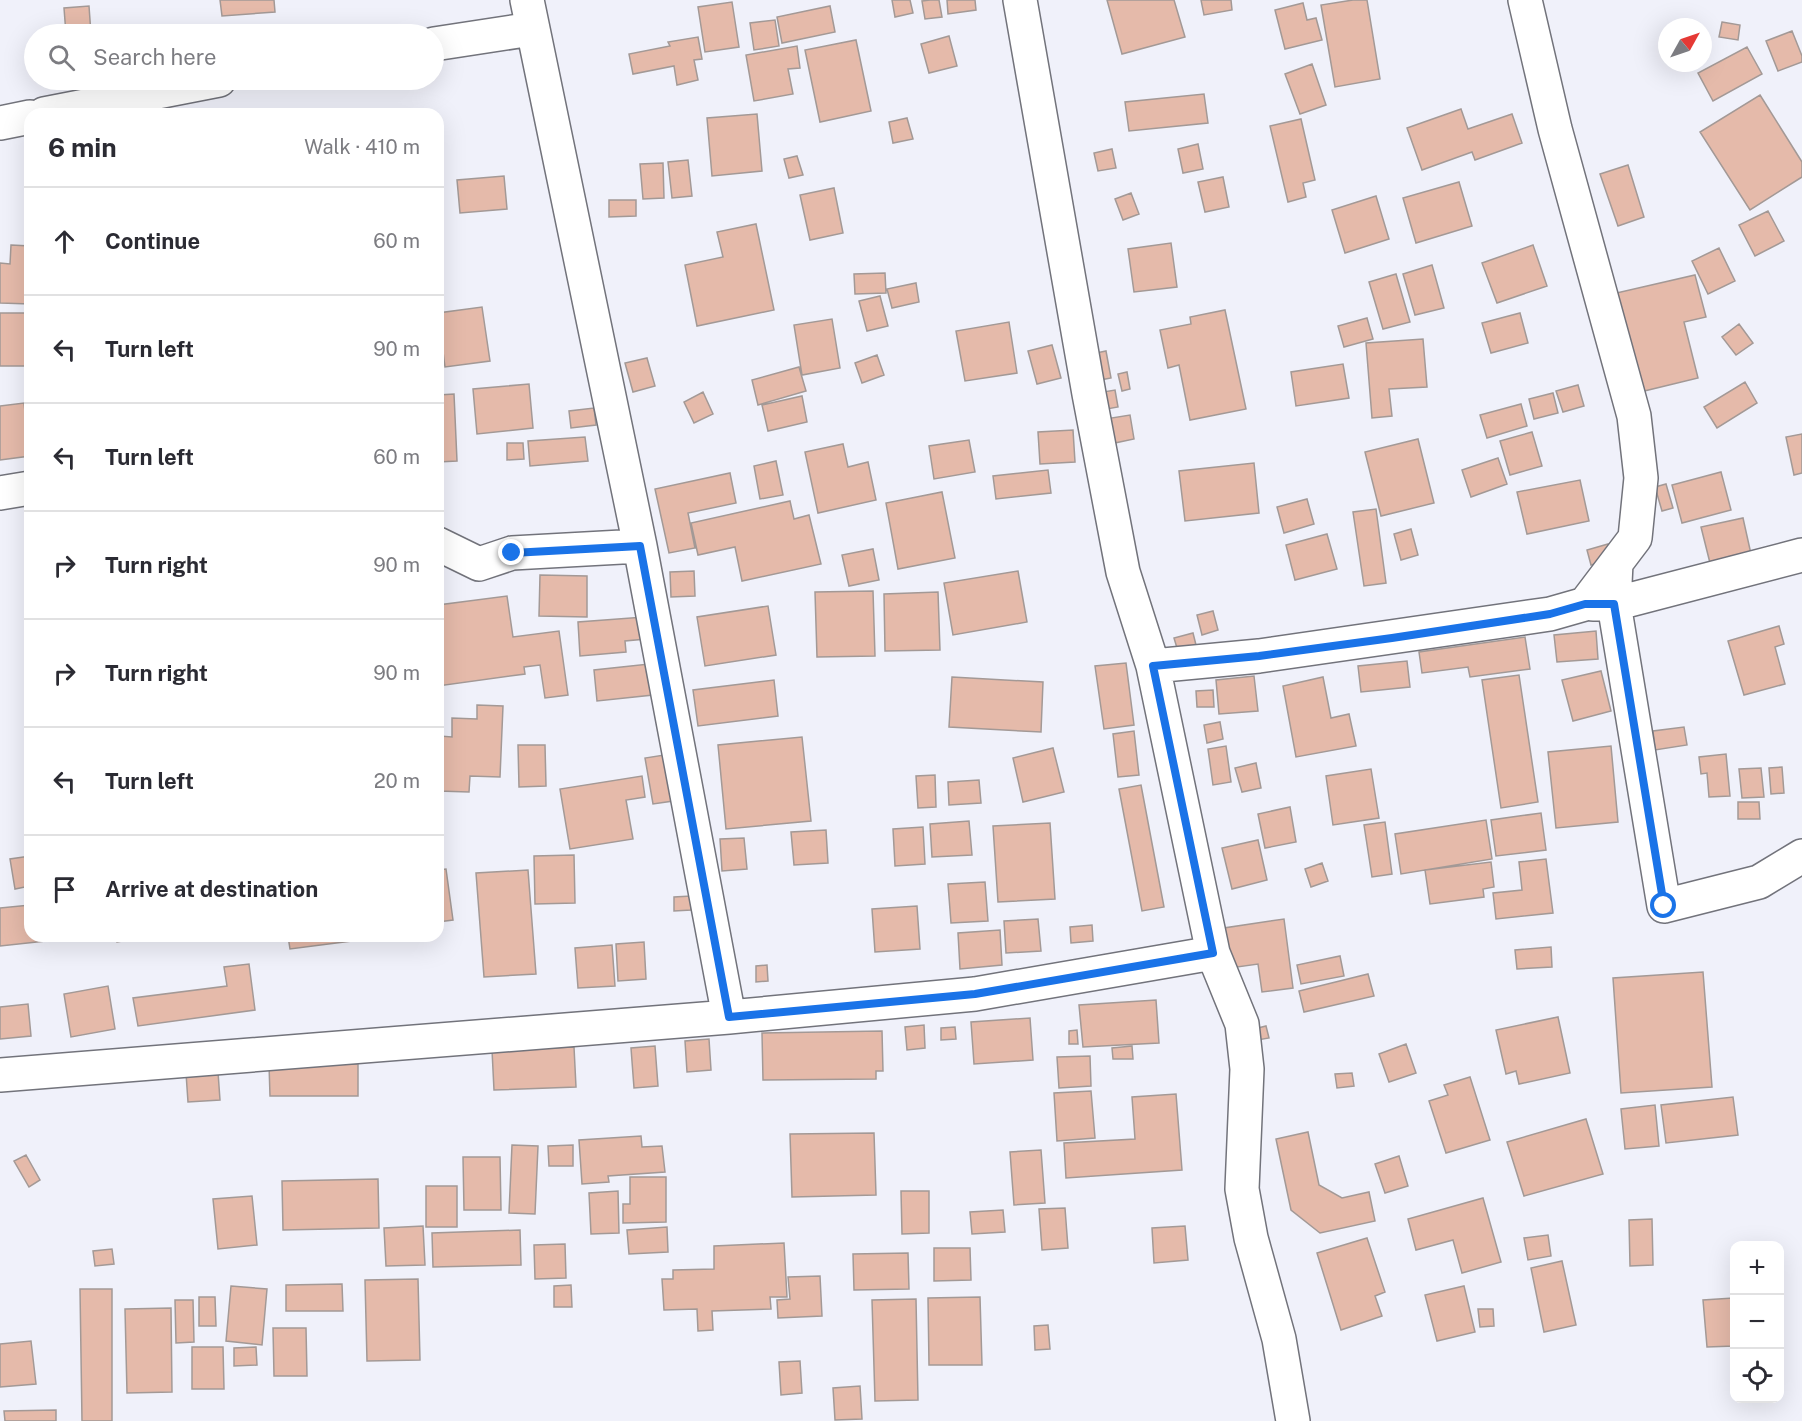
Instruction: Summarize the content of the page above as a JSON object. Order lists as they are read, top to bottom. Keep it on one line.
{"north":"top right","page":{"search":"Search here","heading":["6 min","Walk · 410 m"],"list":[["Continue","60 m"],["Turn left","90 m"],["Turn left","60 m"],["Turn right","90 m"],["Turn right","90 m"],["Turn left","20 m"],"Arrive at destination"],"map_buttons":["+","−"]}}
